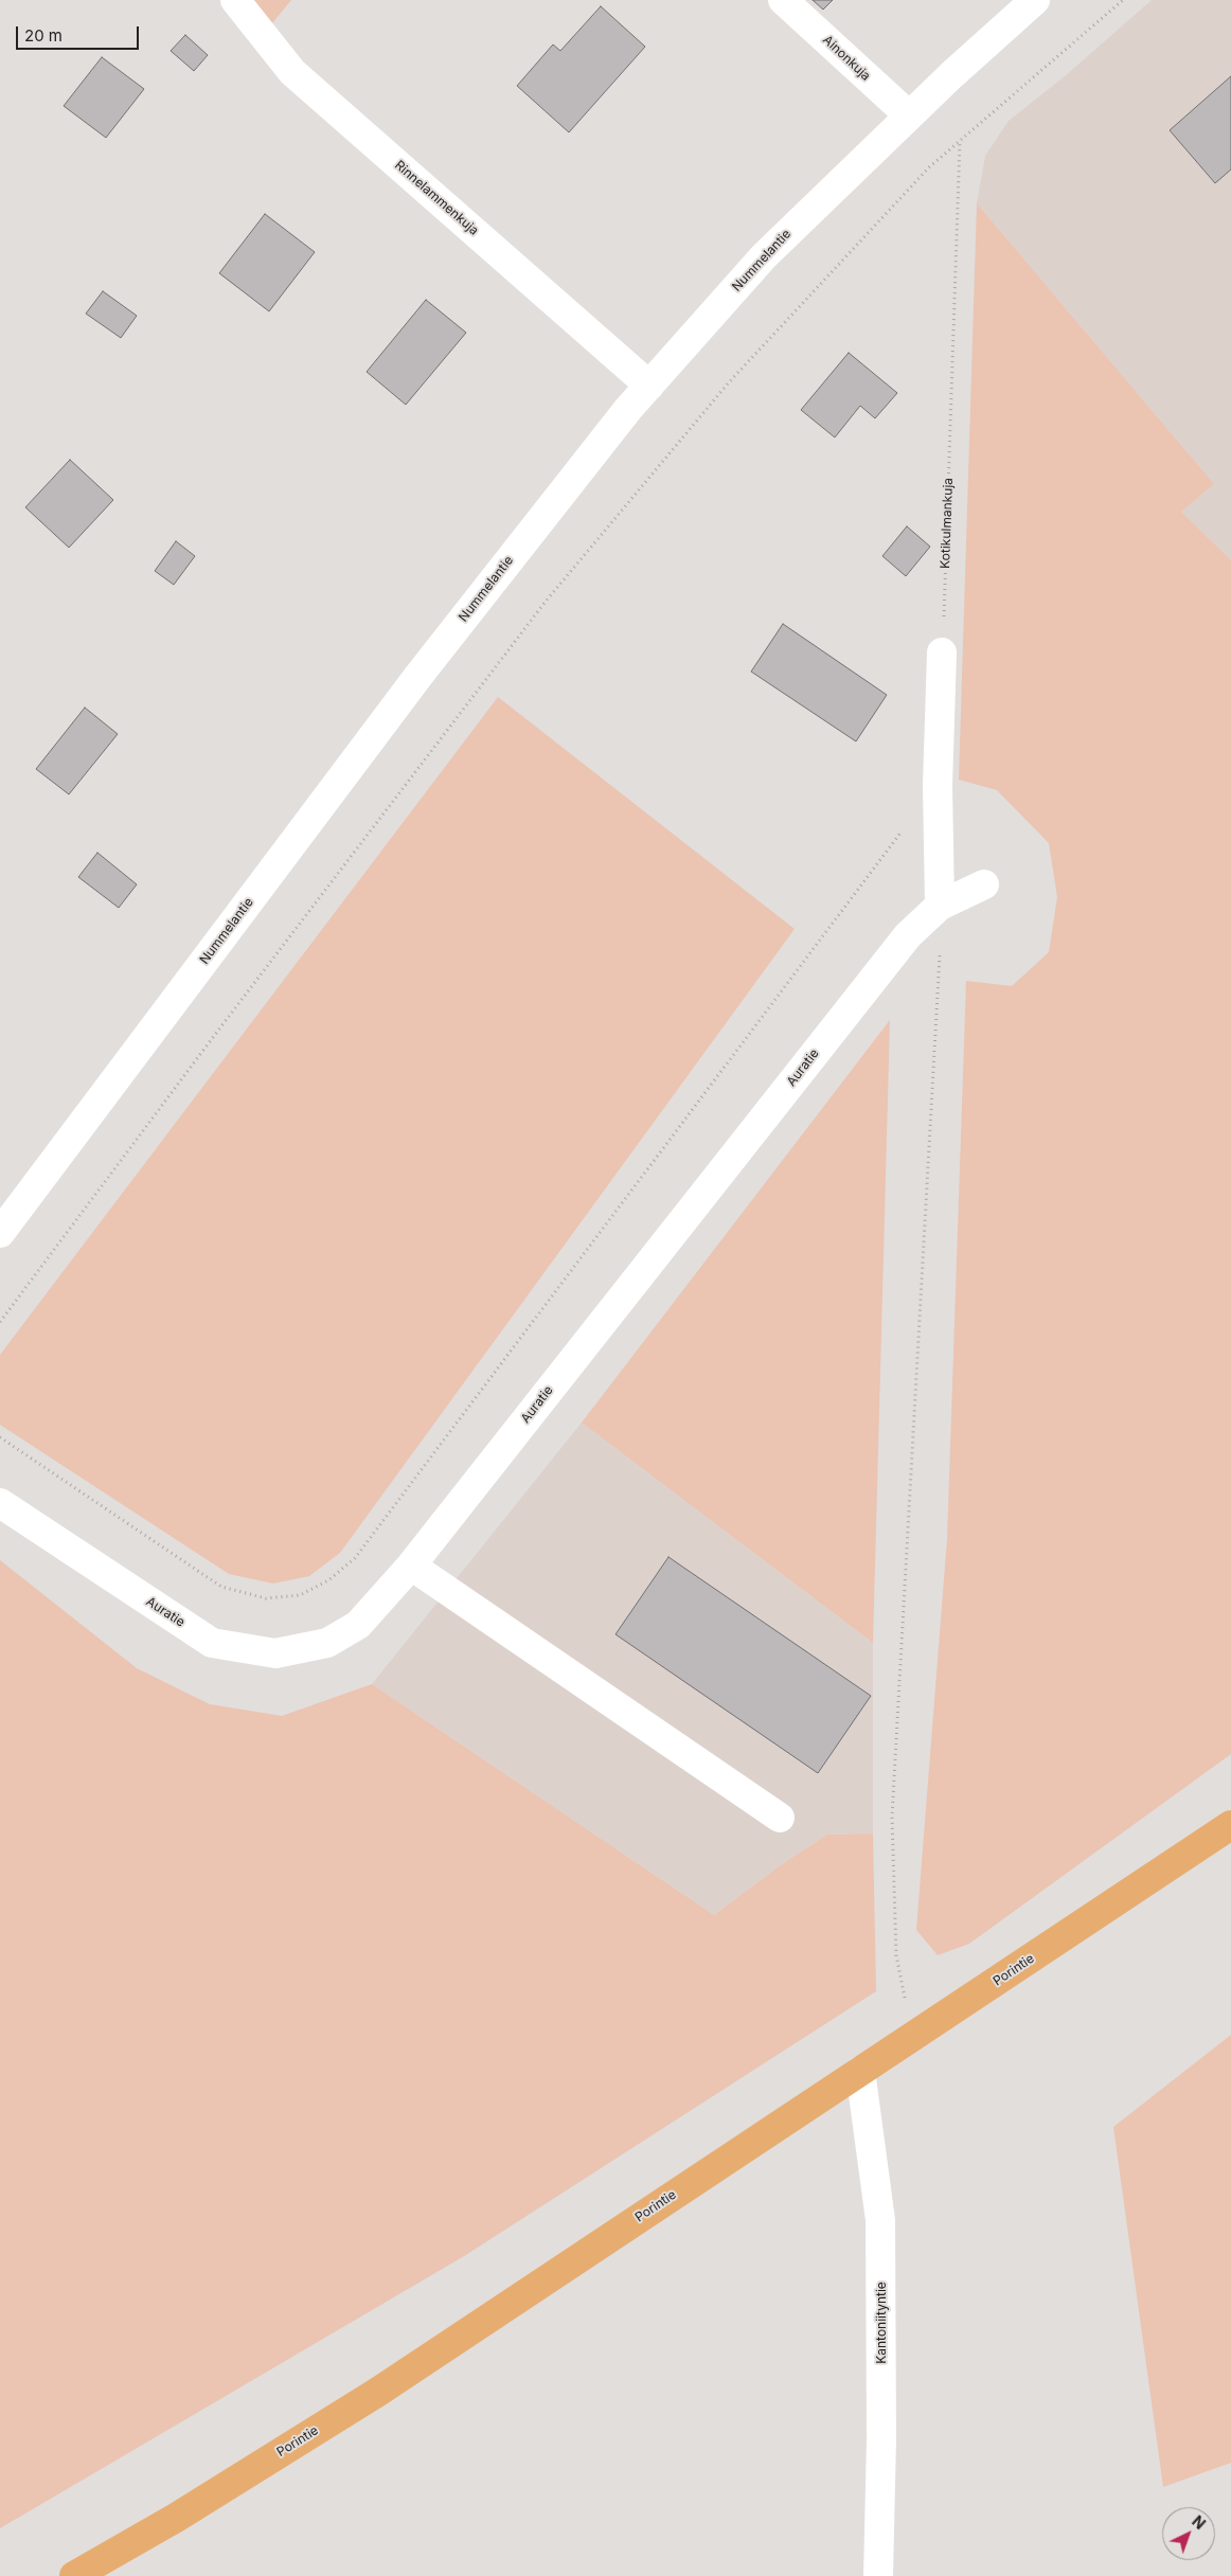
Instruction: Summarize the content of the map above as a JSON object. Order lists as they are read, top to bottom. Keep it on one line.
{"streets":{"highway":["Porintie"],"street":["Ainonkuja","Rinnelammenkuja","Nummelantie","Auratie","Kantoniityntie"],"path":["Kotikulmankuja"]},"crossings":[["Ainonkuja","Nummelantie"],["Rinnelammenkuja","Nummelantie"],["Porintie","Kantoniityntie"]],"scale_bar":"20 m","north":"top right"}
